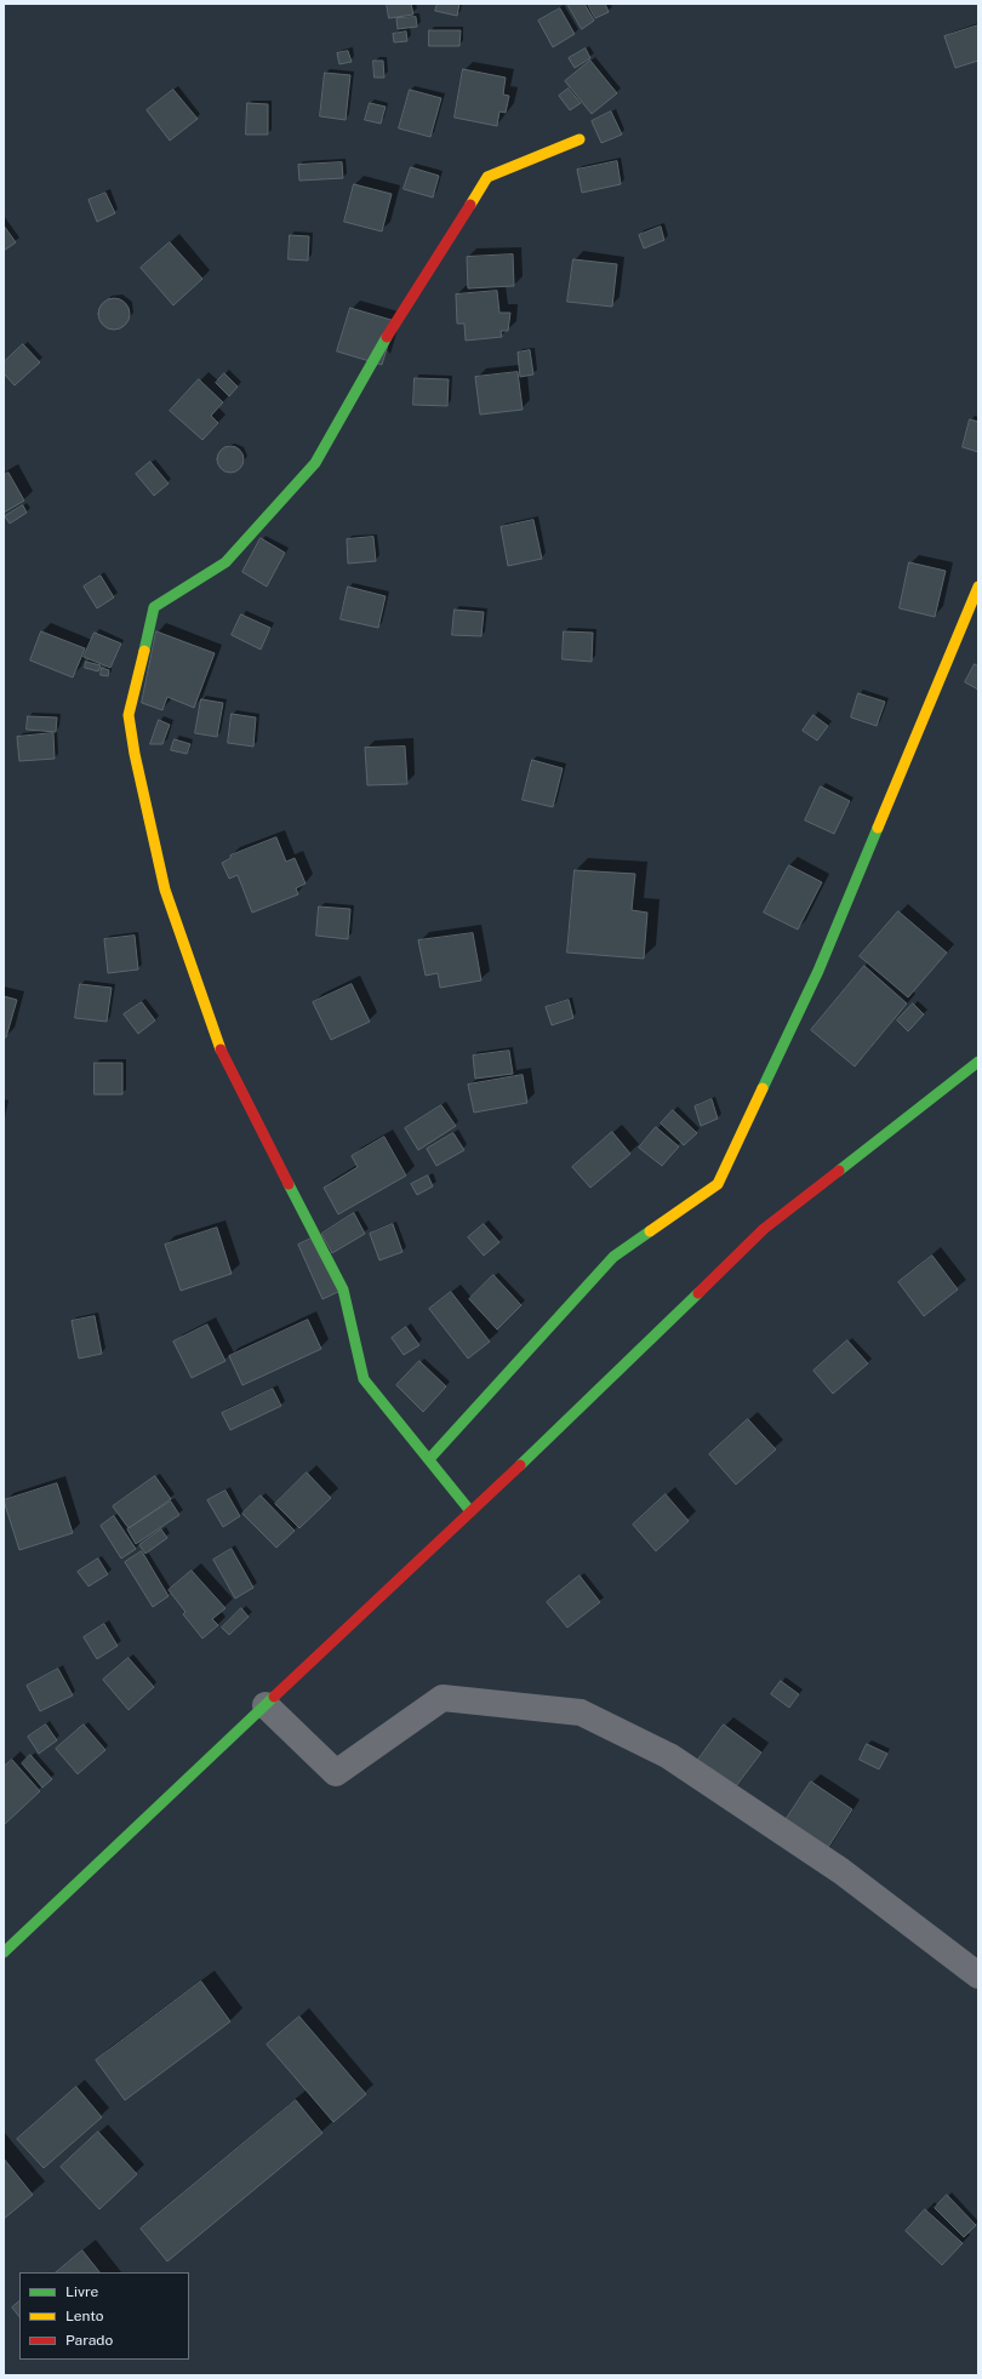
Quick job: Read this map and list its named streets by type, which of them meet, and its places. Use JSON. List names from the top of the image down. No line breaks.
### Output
{"legend":["Livre","Lento","Parado"]}
